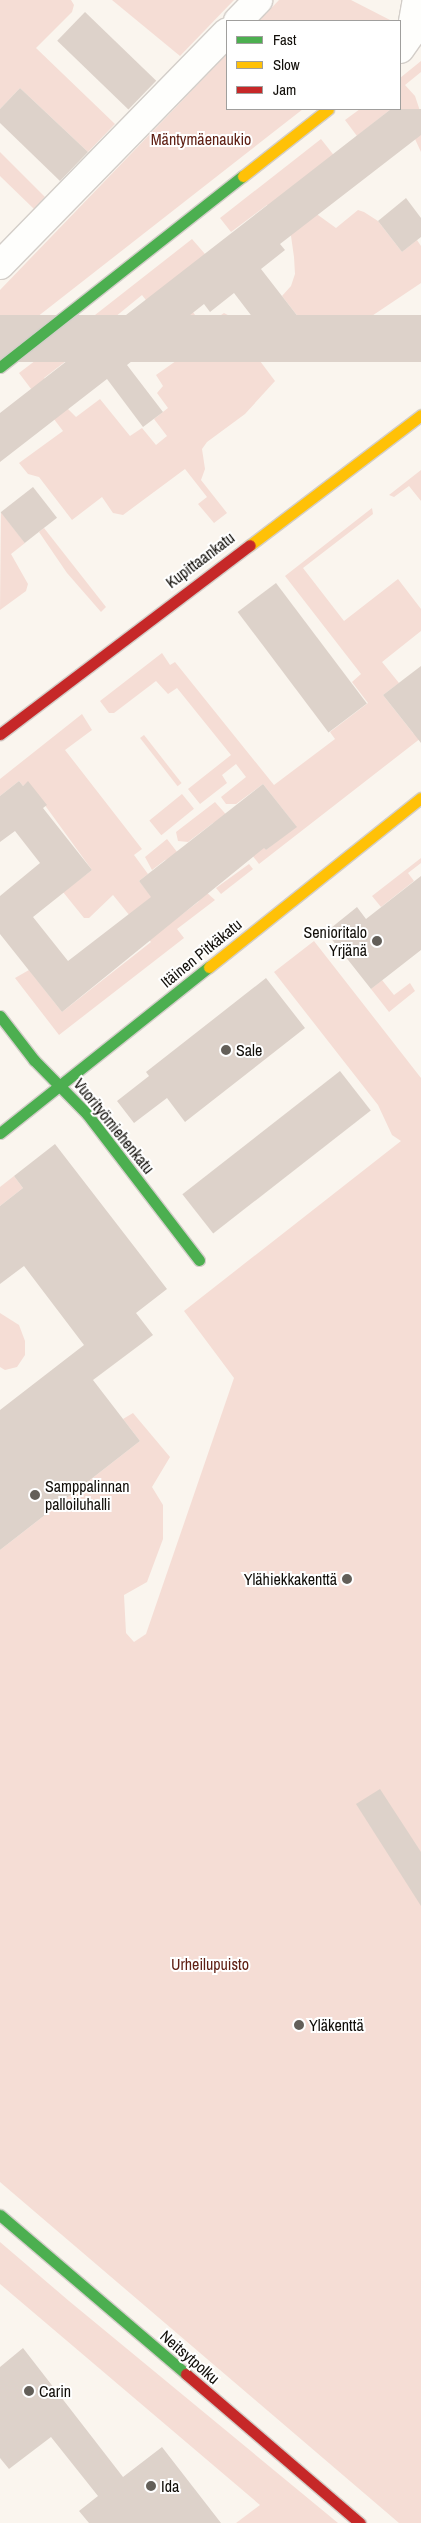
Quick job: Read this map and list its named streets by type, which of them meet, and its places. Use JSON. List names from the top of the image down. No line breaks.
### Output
{"streets":{"street":["Kupittaankatu","Itäinen Pitkäkatu","Vuorityömiehenkatu","Neitsytpolku"]},"crossings":[["Itäinen Pitkäkatu","Vuorityömiehenkatu"]],"parks":["Mäntymäenaukio","Urheilupuisto"],"places":["Senioritalo Yrjänä","Sale","Samppalinnan palloiluhalli","Ylähiekkakenttä","Yläkenttä","Carin","Ida"],"legend":["Fast","Slow","Jam"]}
